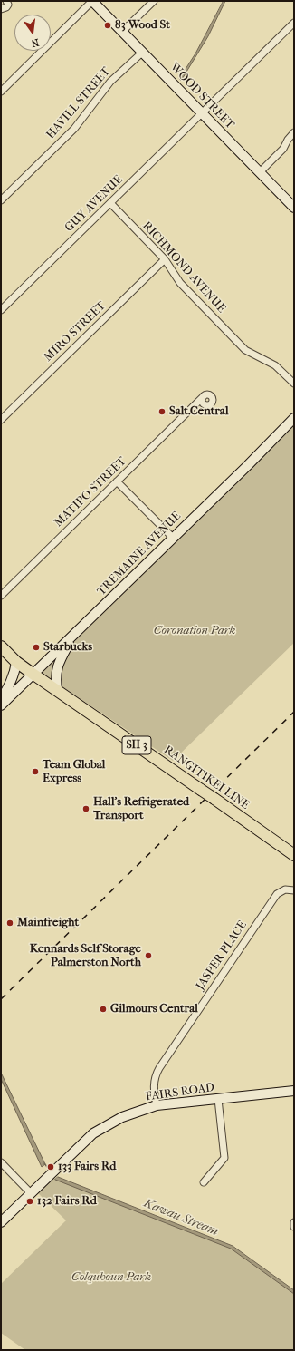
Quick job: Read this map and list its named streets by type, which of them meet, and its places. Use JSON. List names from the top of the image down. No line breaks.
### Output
{"streets":{"highway":["SH 3","RANGITIKEI LINE"],"street":["WOOD STREET","HAVILL STREET","GUY AVENUE","RICHMOND AVENUE","MIRO STREET","MATIPO STREET","TREMAINE AVENUE","JASPER PLACE","FAIRS ROAD"]},"crossings":[["WOOD STREET","HAVILL STREET"],["WOOD STREET","GUY AVENUE"],["GUY AVENUE","RICHMOND AVENUE"],["RICHMOND AVENUE","MIRO STREET"],["TREMAINE AVENUE","SH 3"],["TREMAINE AVENUE","RANGITIKEI LINE"],["SH 3","RANGITIKEI LINE"],["JASPER PLACE","FAIRS ROAD"]],"water":["Kawau Stream"],"parks":["Coronation Park","Colquhoun Park"],"places":["83 Wood St","Salt.Central","Starbucks","Team Global Express","Hall's Refrigerated Transport","Mainfreight","Kennards Self Storage Palmerston North","Gilmours Central","133 Fairs Rd","132 Fairs Rd"],"north":"bottom"}
